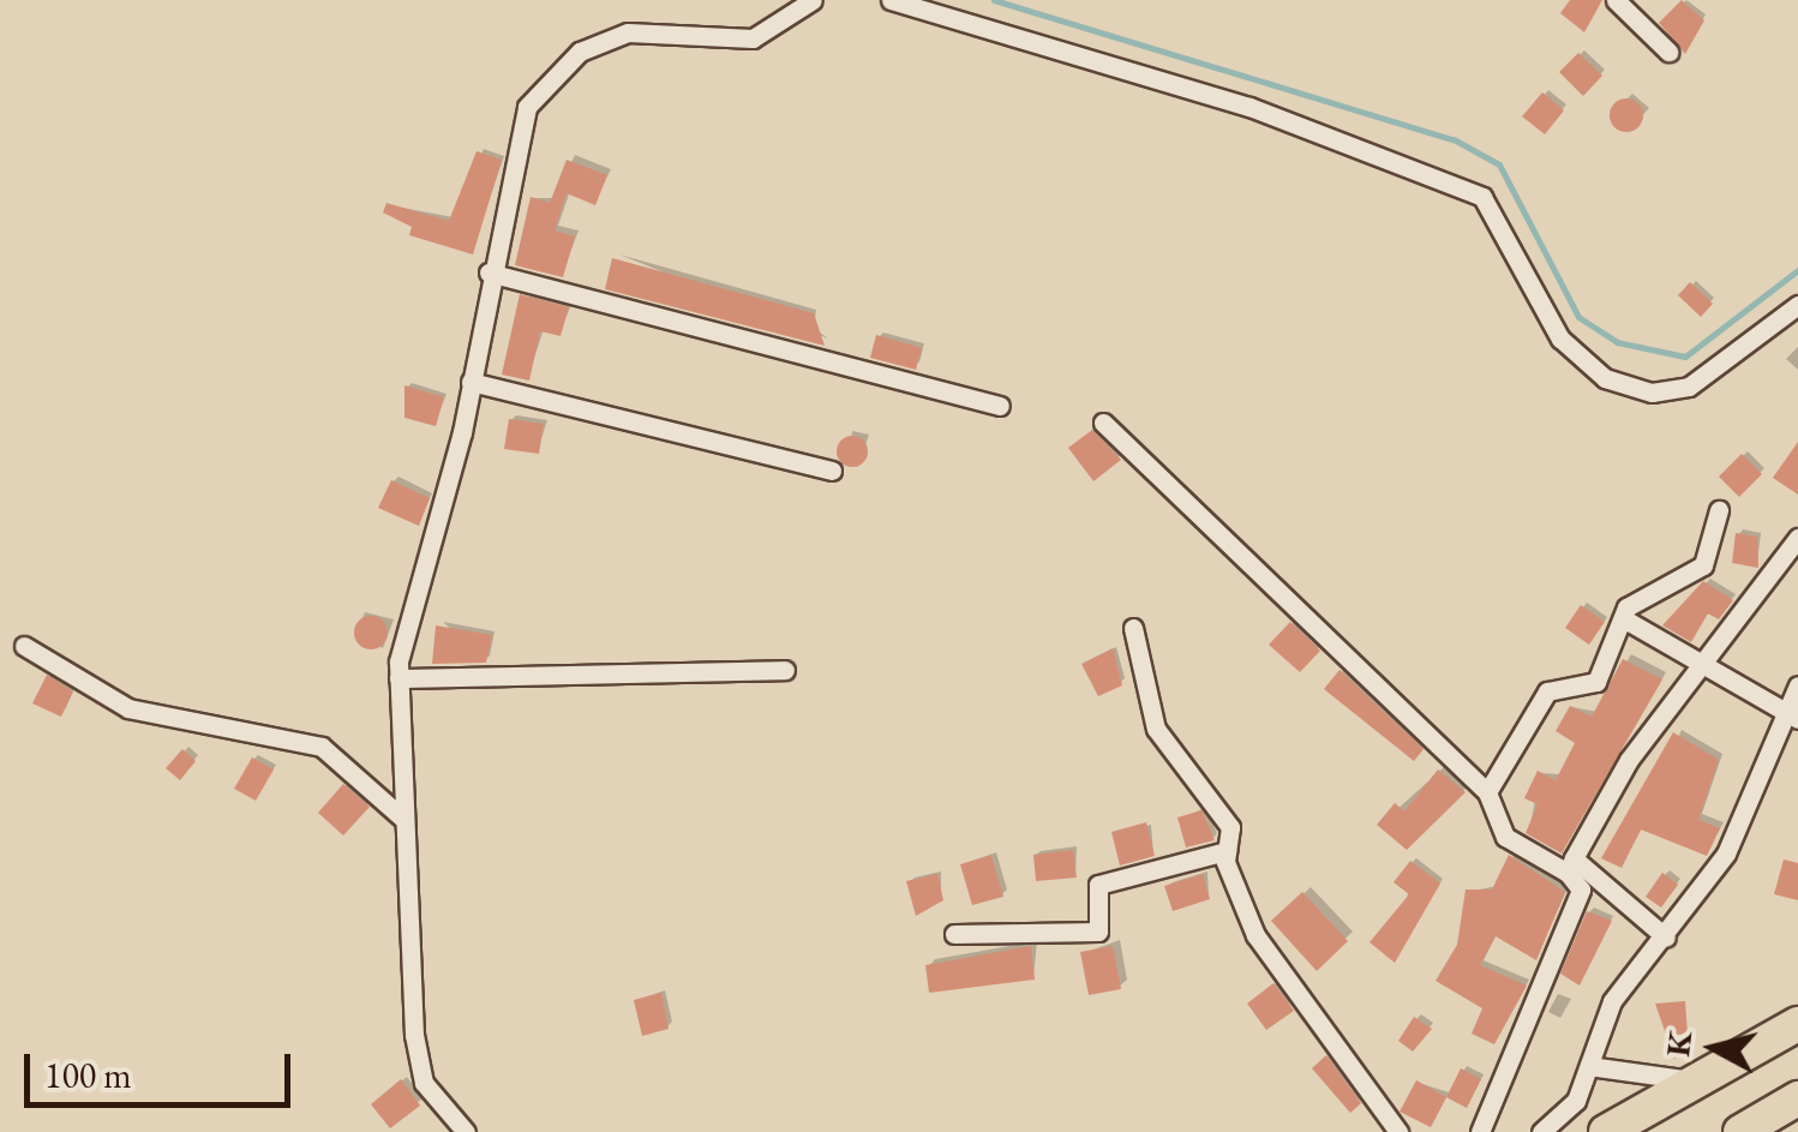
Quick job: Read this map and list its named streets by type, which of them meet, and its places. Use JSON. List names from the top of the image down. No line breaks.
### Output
{"scale_bar":"100 m","north":"left"}
